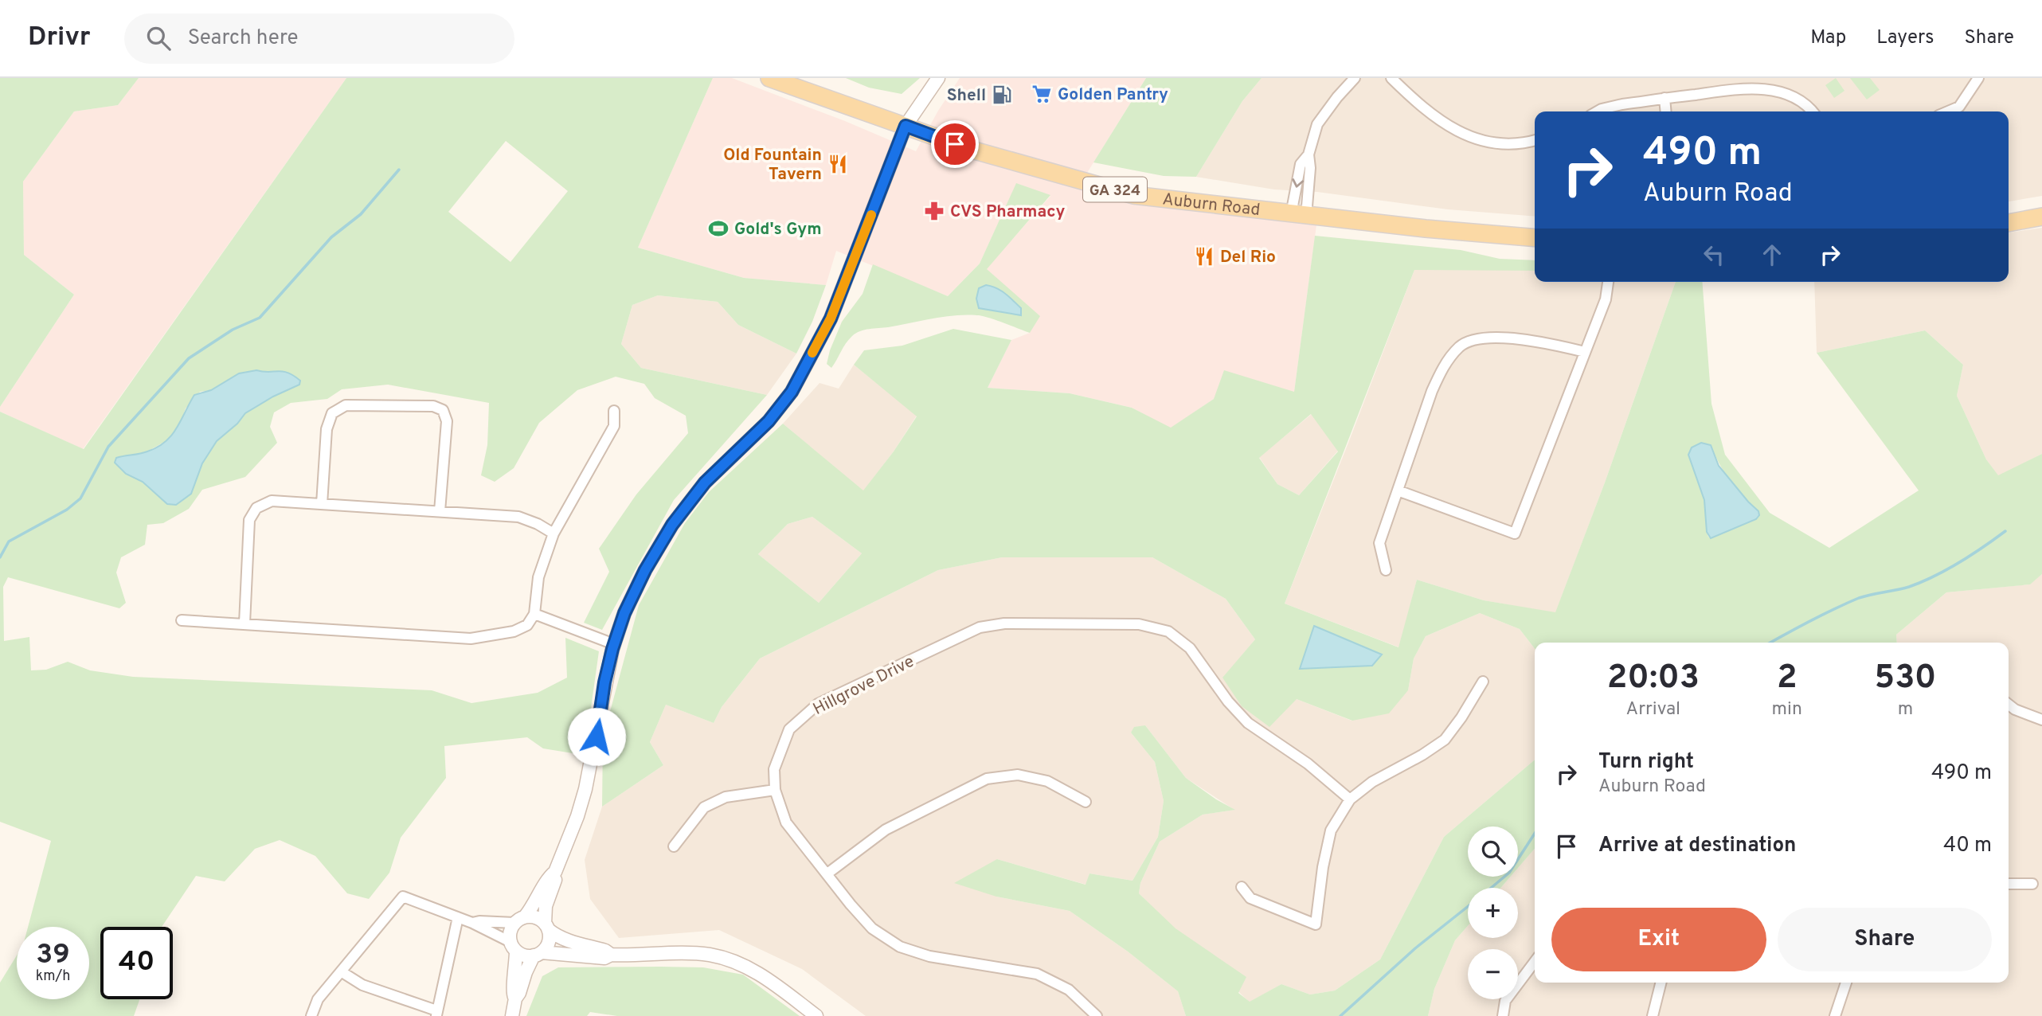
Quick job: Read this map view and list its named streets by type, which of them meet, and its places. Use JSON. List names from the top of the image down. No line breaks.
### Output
{"streets":{"main road":["GA 324","Auburn Road"],"street":["Hillgrove Drive"]},"places":{"supermarket":["Golden Pantry"],"fuel station":["Shell"],"restaurant":["Old Fountain Tavern","Del Rio"],"pharmacy":["CVS Pharmacy"],"sports":["Gold's Gym"]},"page":{"header":"Drivr","search":"Search here","nav":["Map","Layers","Share"],"turn":["490 m","Auburn Road"],"eta":["20:03","Arrival","2","min","530","m"],"list":[{"name":"Turn right","note":"Auburn Road","value":"490 m"},{"name":"Arrive at destination","value":"40 m"}],"map_buttons":["+","−"],"buttons":["Exit","Share"],"speed":"39 km/h","limit":"40"}}
